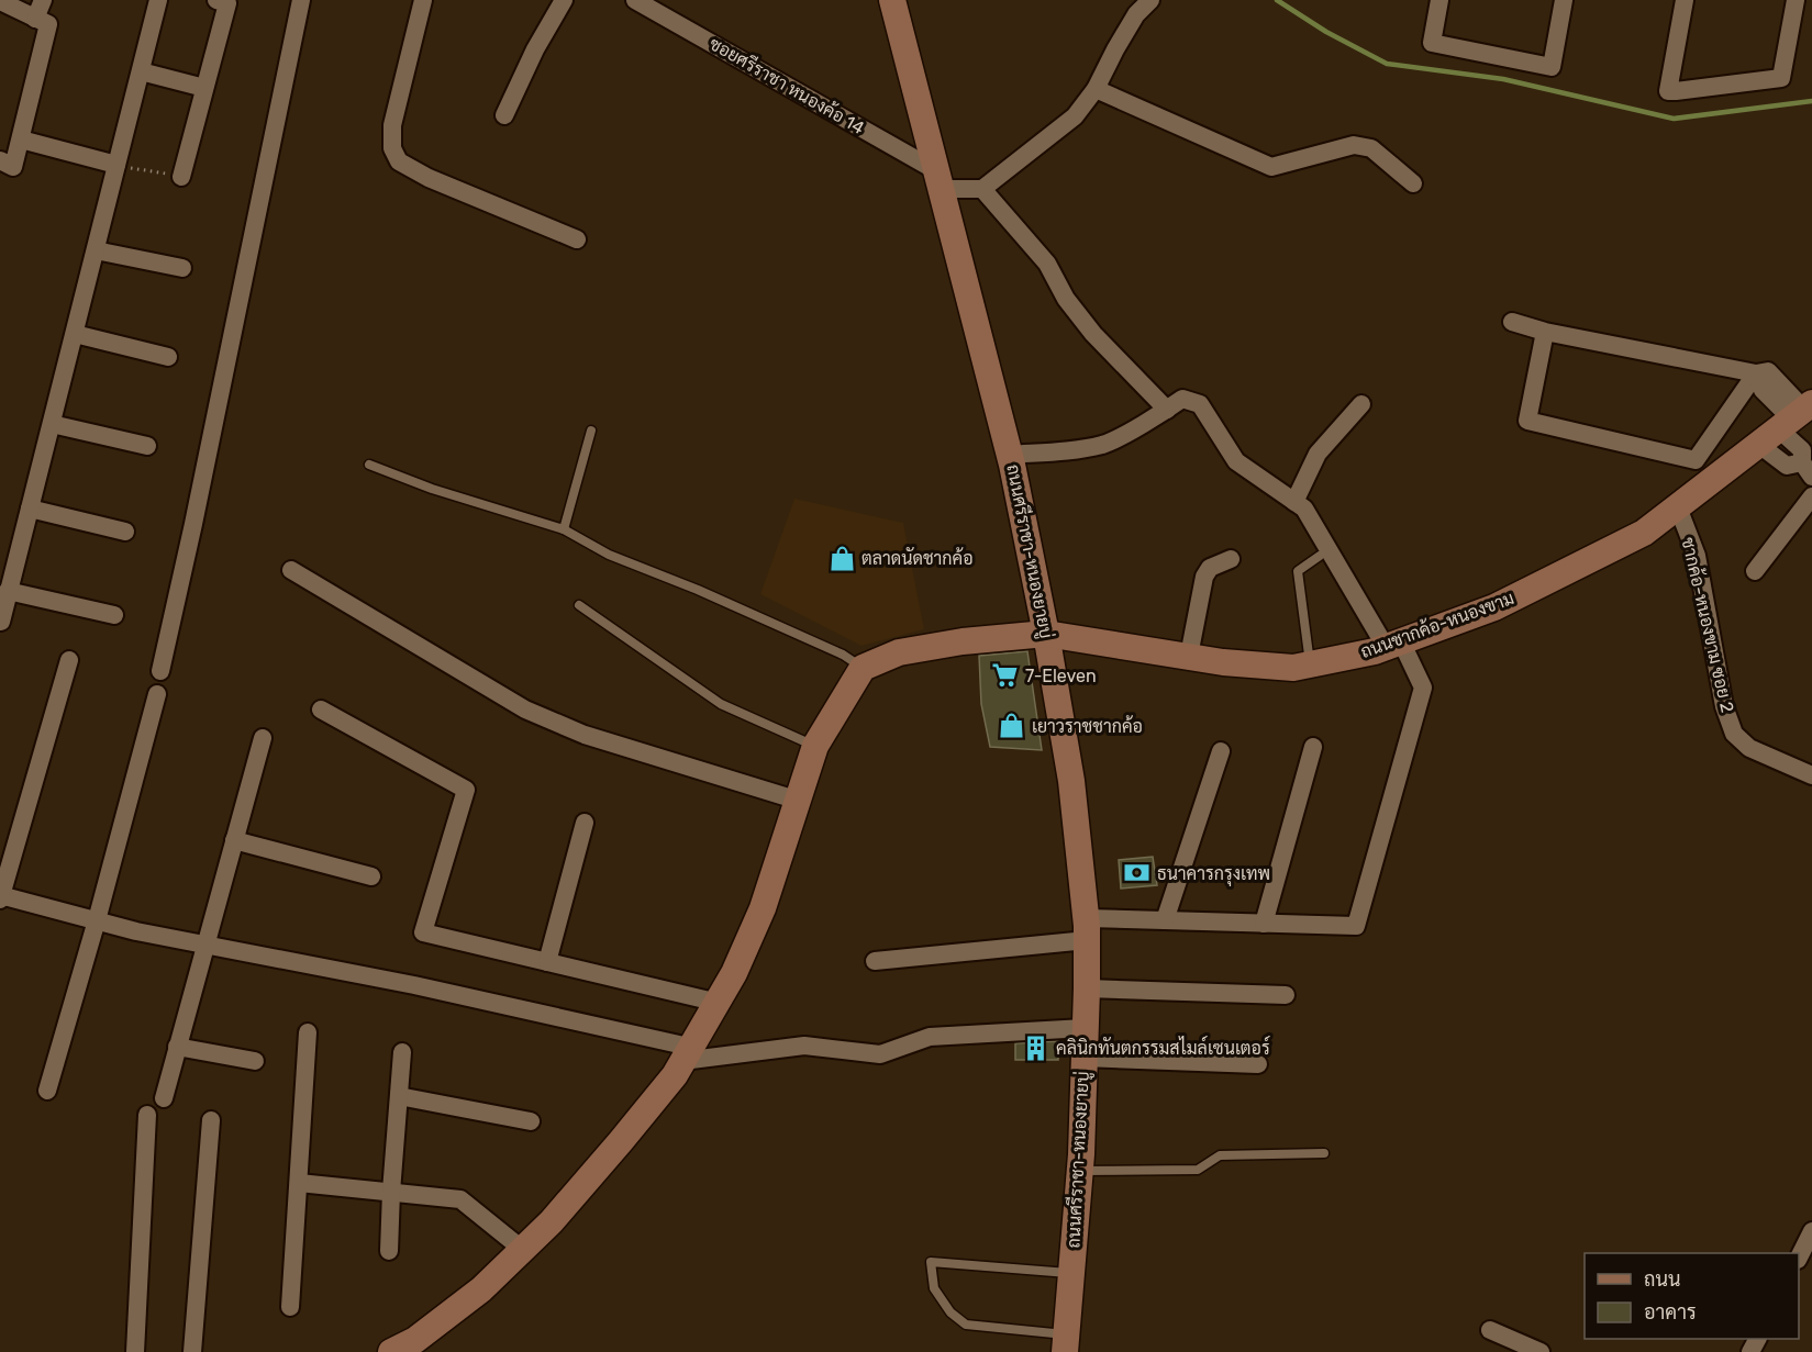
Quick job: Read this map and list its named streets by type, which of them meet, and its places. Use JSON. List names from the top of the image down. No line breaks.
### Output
{"streets":{"street":["ซอยศรีราชา หนองค้อ 14","ถนนศรีราชา-หนองยายบู่","ถนนชากค้อ-หนองขาม","ชากค้อ-หนองขาม ซอย 2"]},"crossings":[["ซอยศรีราชา หนองค้อ 14","ถนนศรีราชา-หนองยายบู่"],["ถนนศรีราชา-หนองยายบู่","ถนนชากค้อ-หนองขาม"],["ถนนชากค้อ-หนองขาม","ชากค้อ-หนองขาม ซอย 2"]],"places":{"shop":["ตลาดนัดชากค้อ","เยาวราชชากค้อ"],"supermarket":["7-Eleven"],"bank":["ธนาคารกรุงเทพ"],"building":["คลินิกทันตกรรมสไมล์เซนเตอร์"]},"legend":["ถนน","อาคาร"]}
